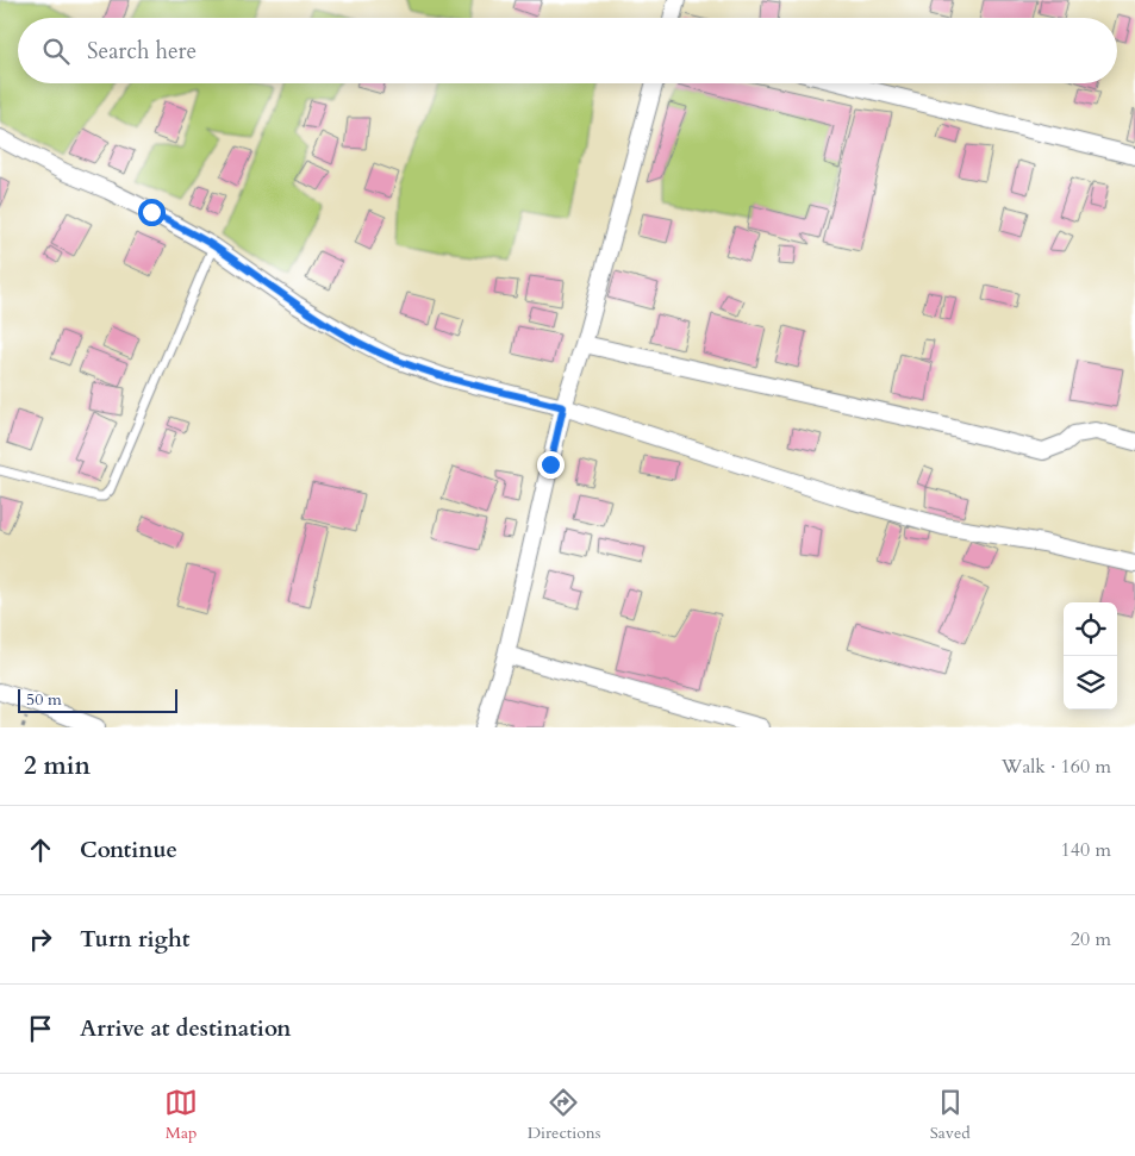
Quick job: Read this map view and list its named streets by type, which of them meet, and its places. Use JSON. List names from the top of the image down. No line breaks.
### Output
{"scale_bar":"50 m","page":{"search":"Search here","scale":"50 m","heading":["2 min","Walk · 160 m"],"list":[["Continue","140 m"],["Turn right","20 m"],"Arrive at destination"],"nav":["Map","Directions","Saved"]}}
